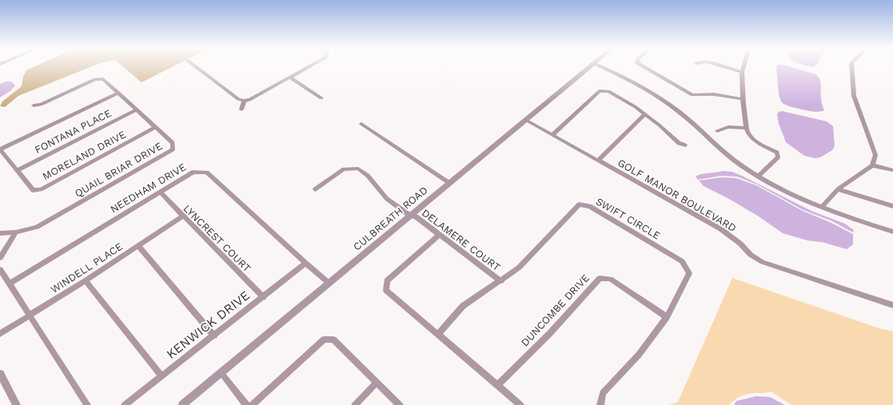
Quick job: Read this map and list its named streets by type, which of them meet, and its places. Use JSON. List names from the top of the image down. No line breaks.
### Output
{"streets":{"street":["FONTANA PLACE","MORELAND DRIVE","QUAIL BRIAR DRIVE","NEEDHAM DRIVE","GOLF MANOR BOULEVARD","CULBREATH ROAD","SWIFT CIRCLE","LYNCREST COURT","DELAMERE COURT","WINDELL PLACE","DUNCOMBE DRIVE","KENWICK DRIVE"]},"crossings":[["FONTANA PLACE","MORELAND DRIVE"],["FONTANA PLACE","QUAIL BRIAR DRIVE"],["MORELAND DRIVE","QUAIL BRIAR DRIVE"],["NEEDHAM DRIVE","CULBREATH ROAD"],["NEEDHAM DRIVE","LYNCREST COURT"],["NEEDHAM DRIVE","KENWICK DRIVE"],["GOLF MANOR BOULEVARD","CULBREATH ROAD"],["CULBREATH ROAD","DELAMERE COURT"],["SWIFT CIRCLE","DELAMERE COURT"],["SWIFT CIRCLE","DUNCOMBE DRIVE"],["LYNCREST COURT","WINDELL PLACE"],["LYNCREST COURT","KENWICK DRIVE"]]}
